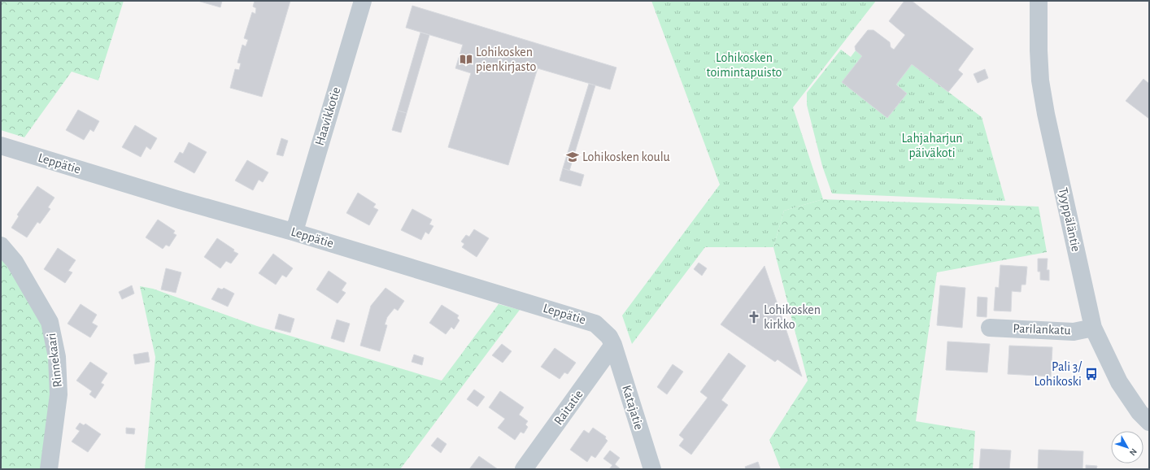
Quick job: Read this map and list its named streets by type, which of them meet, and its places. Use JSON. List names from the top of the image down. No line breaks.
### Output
{"streets":{"street":["Haavikkotie","Leppätie","Tyyppäläntie","Parilankatu","Rinnekaari","Raitatie","Katajatie"]},"crossings":[["Haavikkotie","Leppätie"],["Leppätie","Raitatie"],["Leppätie","Katajatie"],["Tyyppäläntie","Parilankatu"],["Raitatie","Katajatie"]],"parks":["Lohikosken toimintapuisto","Lahjaharjun päiväkoti"],"places":{"library":["Lohikosken pienkirjasto"],"school or university":["Lohikosken koulu"],"church":["Lohikosken kirkko"],"bus stop":["Pali 3/ Lohikoski"]},"north":"bottom right"}
